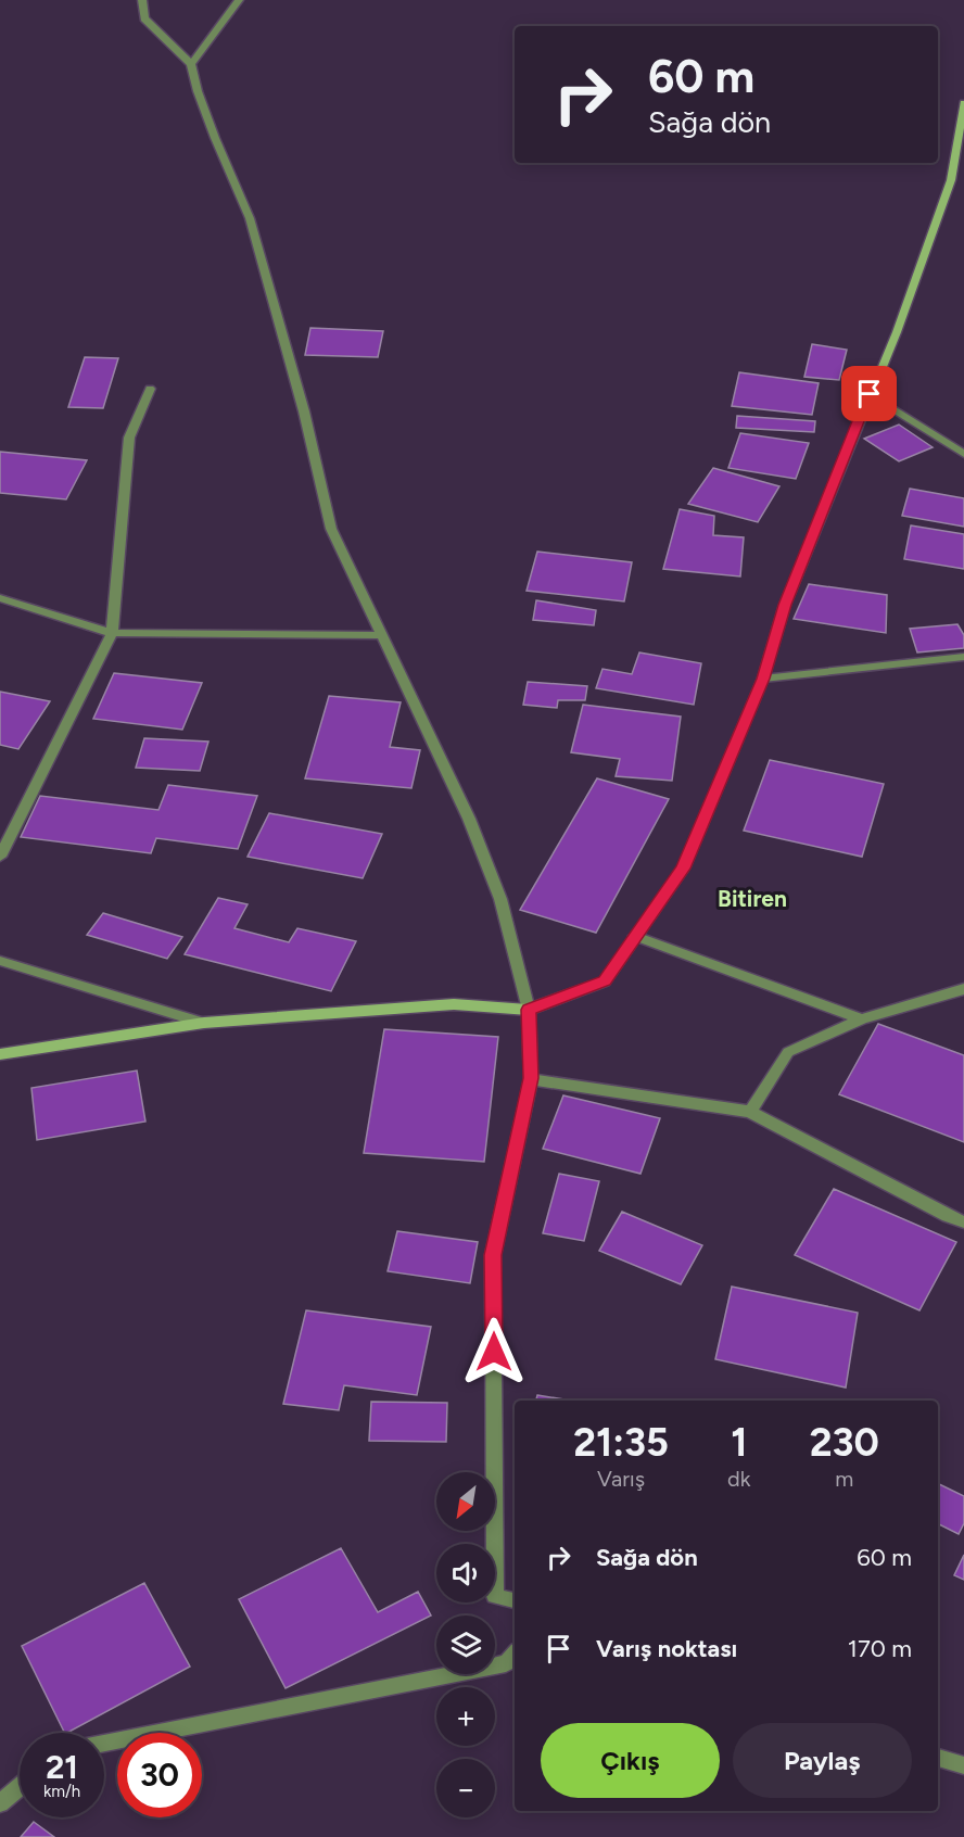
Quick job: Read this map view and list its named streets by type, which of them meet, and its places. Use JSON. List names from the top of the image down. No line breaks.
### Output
{"districts":["Bitiren"],"north":"bottom left","page":{"turn":["60 m","Sağa dön"],"eta":["21:35","Varış","1","dk","230","m"],"map_buttons":["+","−"],"list":[{"name":"Sağa dön","value":"60 m"},{"name":"Varış noktası","value":"170 m"}],"buttons":["Çıkış","Paylaş"],"speed":"21 km/h","limit":"30"}}
